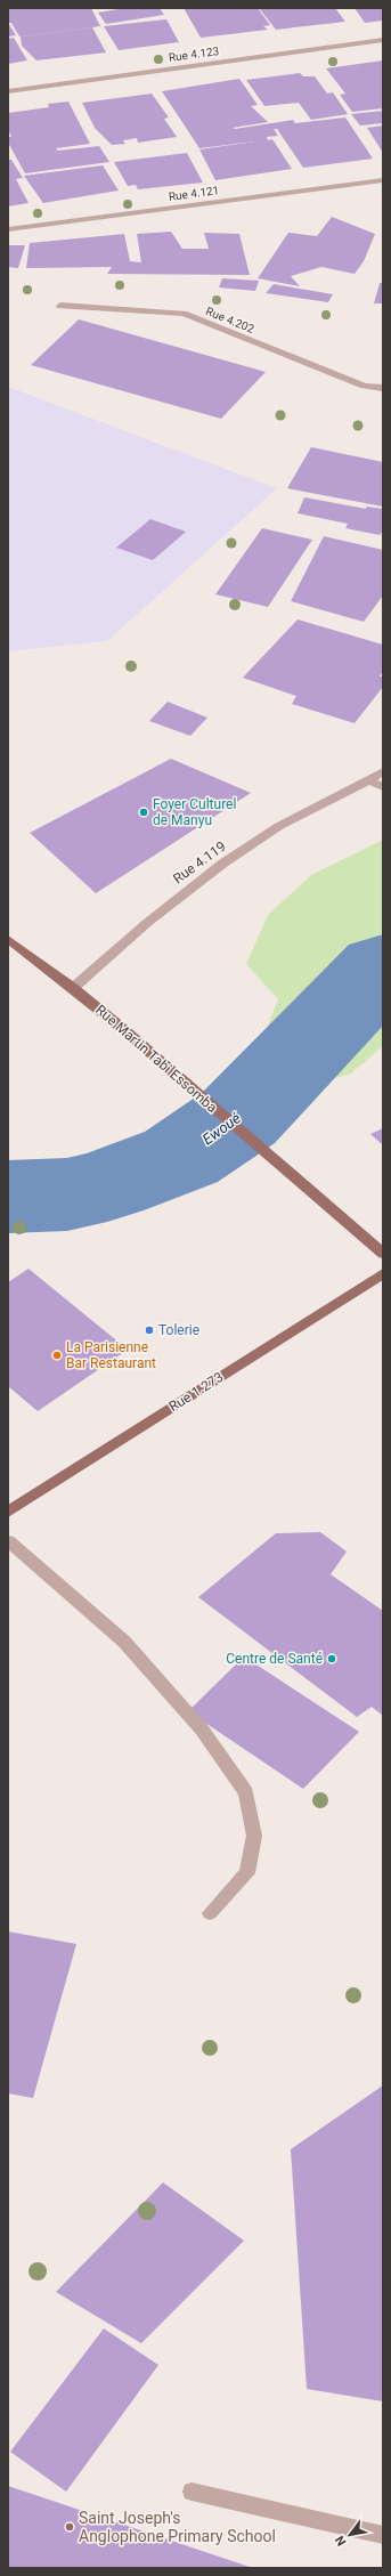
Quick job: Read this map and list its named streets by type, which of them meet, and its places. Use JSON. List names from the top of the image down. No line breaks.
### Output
{"streets":{"main road":["Rue Martin Tabi Essomba","Rue 1.273"],"street":["Rue 4.123","Rue 4.121","Rue 4.202","Rue 4.119"]},"crossings":[["Rue 4.119","Rue Martin Tabi Essomba"]],"water":["Ewoué"],"places":["Foyer Culturel de Manyu","Tolerie","La Parisienne Bar Restaurant","Centre de Santé","Saint Joseph's Anglophone Primary School"],"north":"bottom left"}
